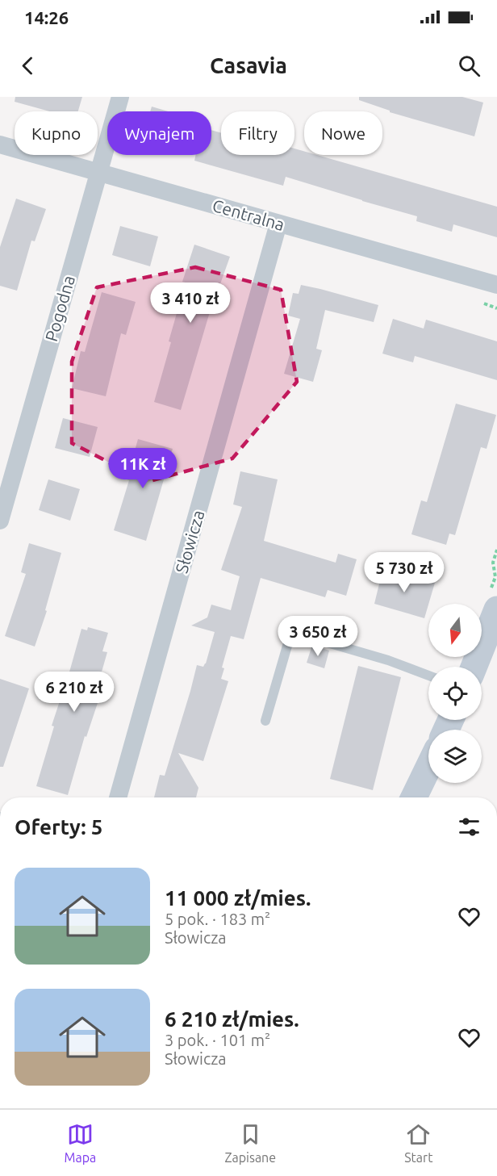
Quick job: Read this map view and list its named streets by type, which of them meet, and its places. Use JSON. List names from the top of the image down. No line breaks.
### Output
{"streets":{"street":["Centralna","Pogodna","Słowicza"]},"crossings":[["Centralna","Pogodna"],["Centralna","Słowicza"]],"north":"bottom","page":{"status":"14:26","header":"Casavia","chip":["Kupno","Wynajem","Filtry","Nowe"],"price":["3 410 zł","11K zł","5 730 zł","3 650 zł","6 210 zł"],"heading":"Oferty: 5","list":[{"name":"11 000 zł/mies.","note":"5 pok. · 183 m² · Słowicza"},{"name":"6 210 zł/mies.","note":"3 pok. · 101 m² · Słowicza"}],"tabs":["Mapa","Zapisane","Start"]}}
